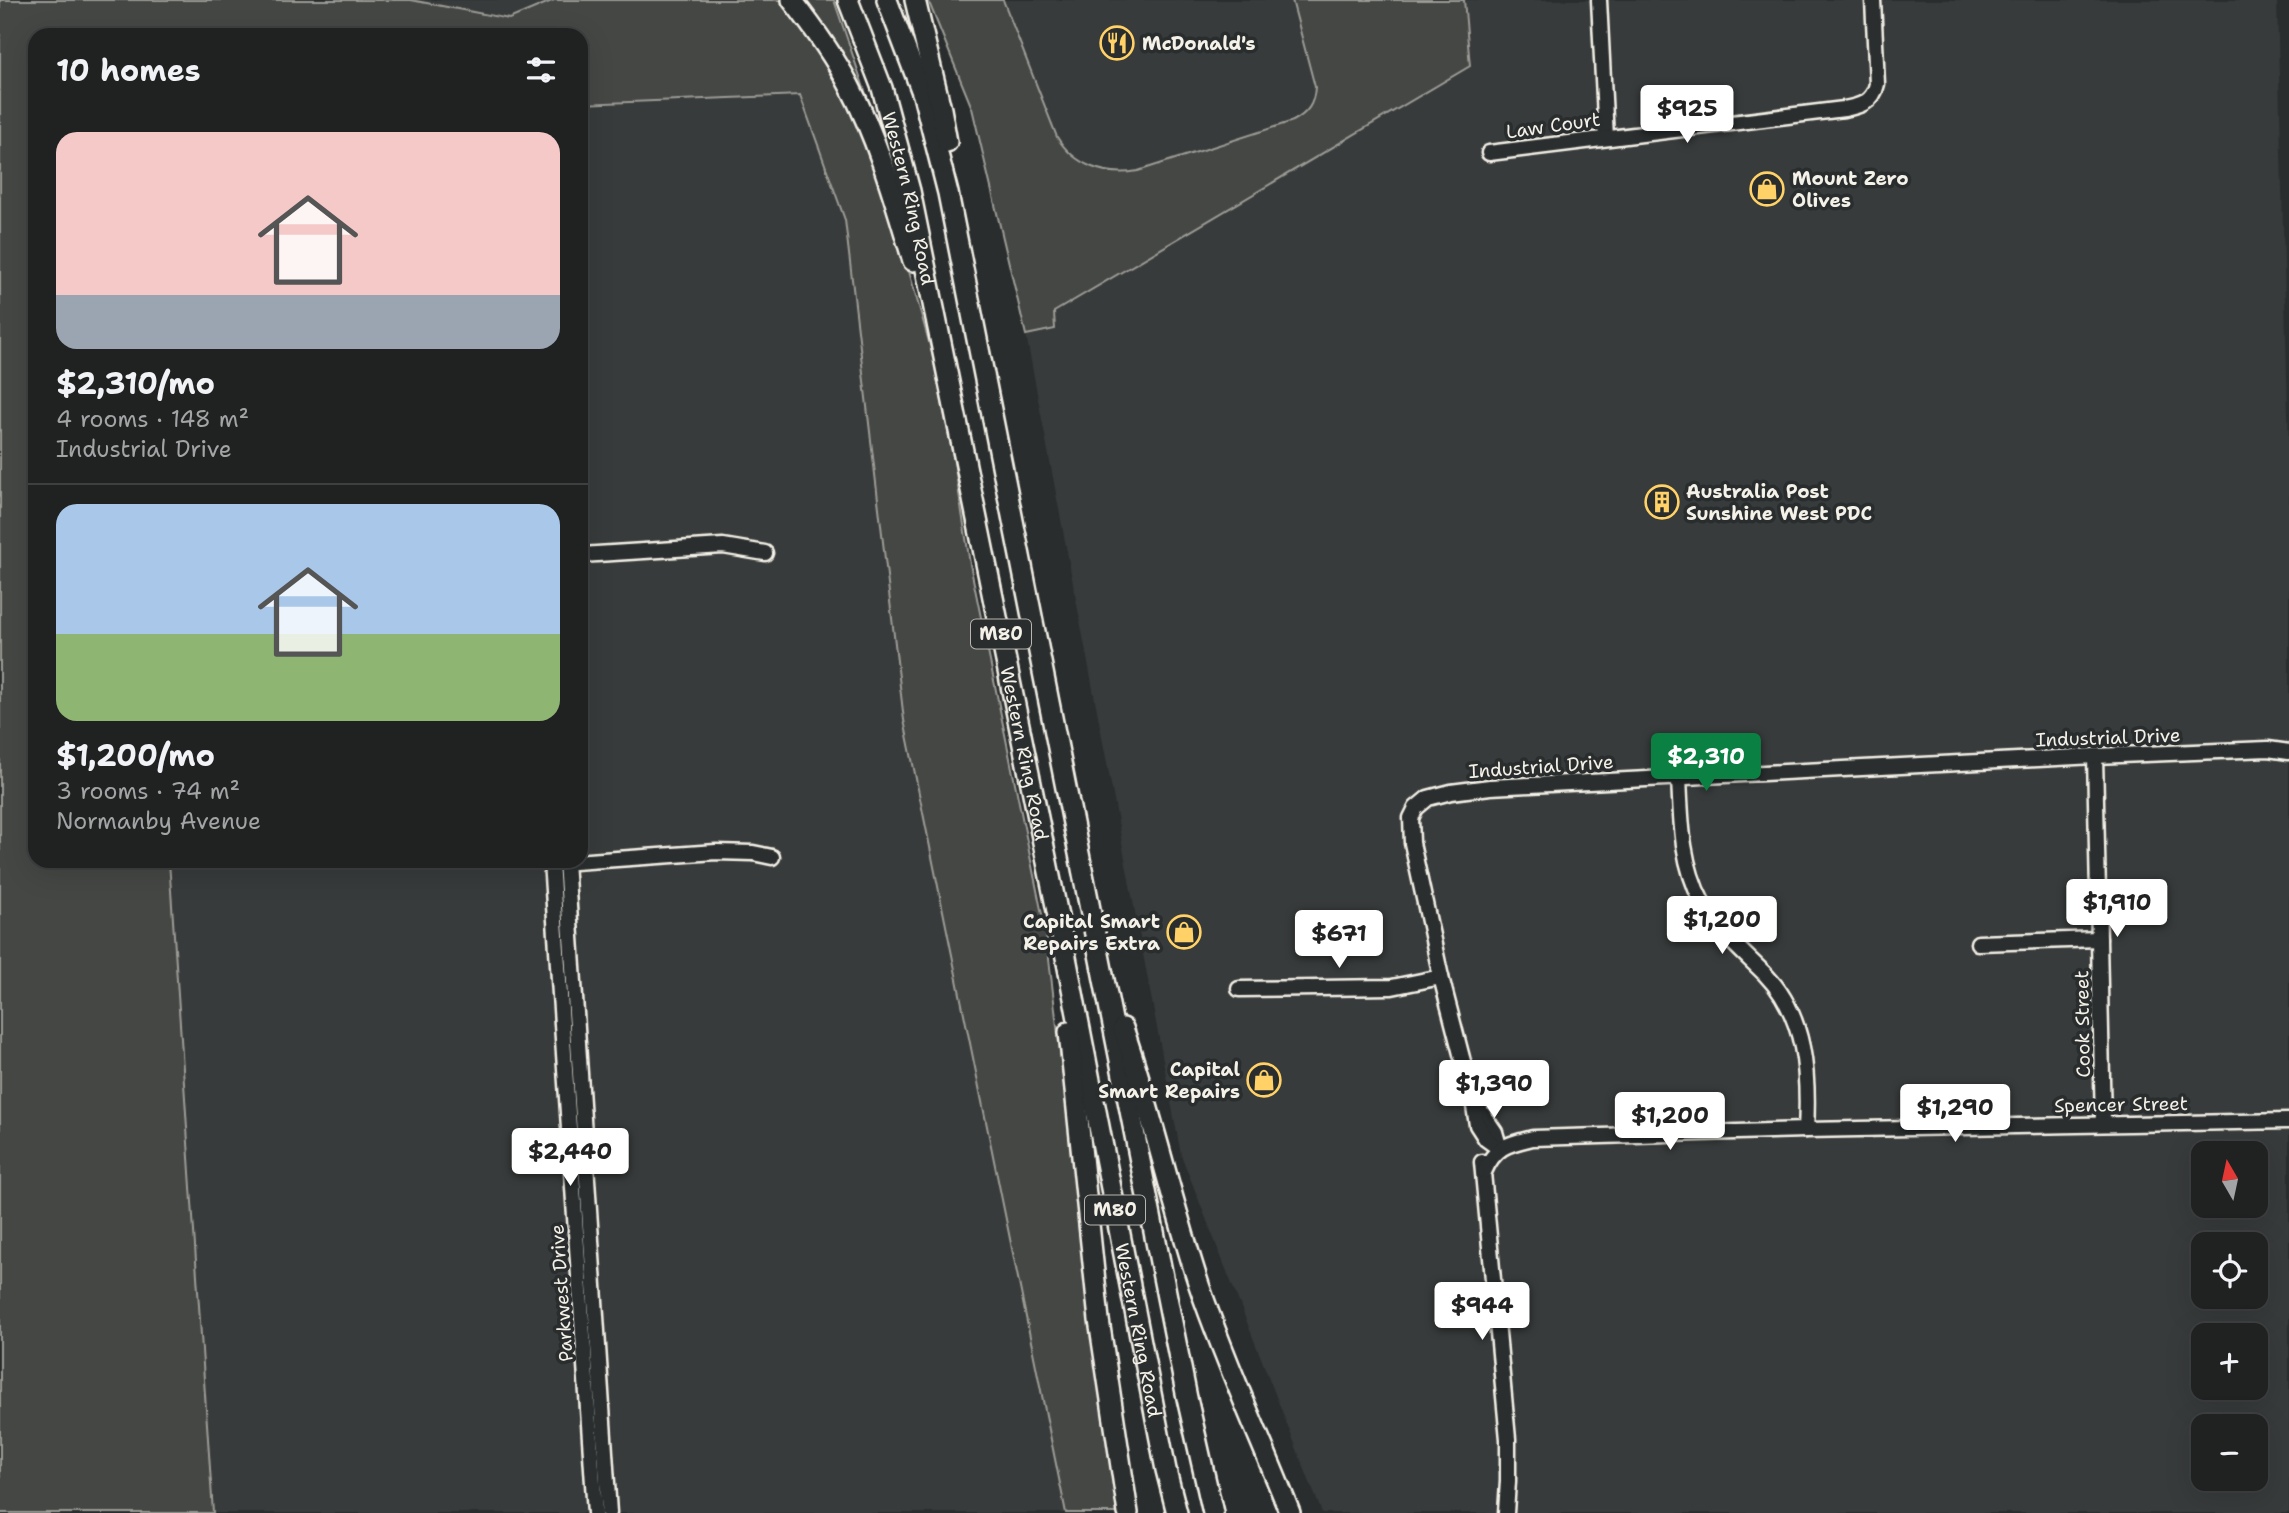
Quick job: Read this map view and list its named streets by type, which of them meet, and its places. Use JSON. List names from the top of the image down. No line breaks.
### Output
{"streets":{"highway":["Western Ring Road","M80"],"street":["Law Court","Industrial Drive","Cook Street","Spencer Street","Parkwest Drive"]},"crossings":[["Industrial Drive","Cook Street"],["Industrial Drive","Spencer Street"],["Cook Street","Spencer Street"]],"places":{"restaurant":["McDonald's"],"shop":["Mount Zero Olives","Capital Smart Repairs Extra","Capital Smart Repairs"],"building":["Australia Post Sunshine West PDC"]},"north":"top","page":{"heading":"10 homes","price":["$925","$2,310","$1,910","$1,200","$671","$1,390","$1,290","$1,200","$2,440","$944"],"list":[{"name":"$2,310/mo","note":"4 rooms · 148 m² · Industrial Drive"},{"name":"$1,200/mo","note":"3 rooms · 74 m² · Normanby Avenue"}],"map_buttons":["+","−"]}}
